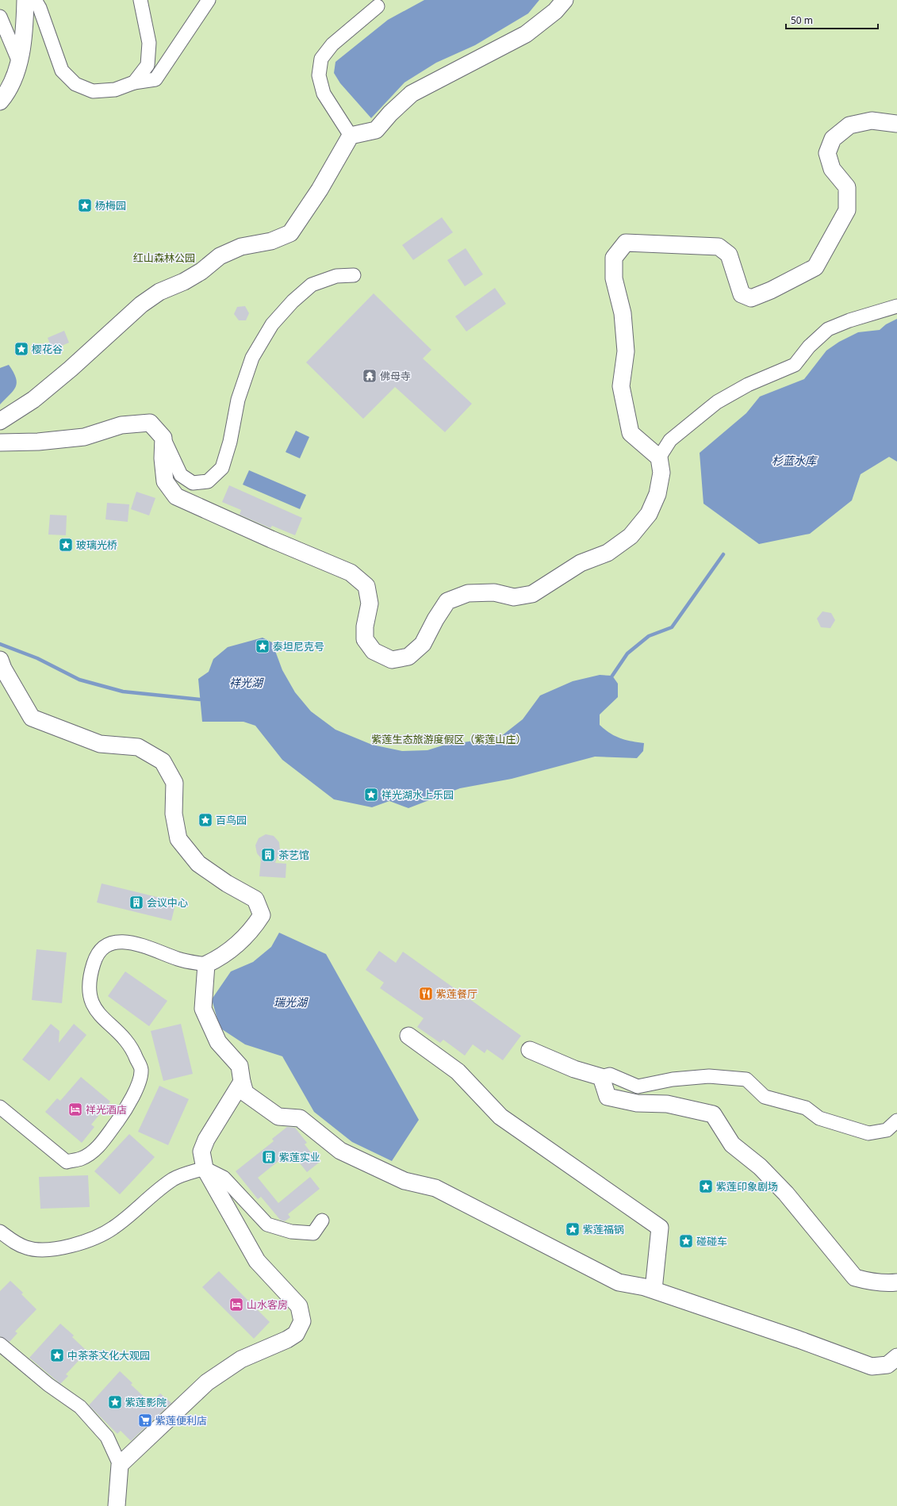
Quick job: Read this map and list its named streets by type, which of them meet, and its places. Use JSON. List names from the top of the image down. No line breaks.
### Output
{"water":["杉蓝水库","祥光湖","瑞光湖"],"parks":["红山森林公园","紫莲生态旅游度假区（紫莲山庄）"],"places":{"place":["杨梅园","樱花谷","玻璃光桥","泰坦尼克号","祥光湖水上乐园","百鸟园","紫莲印象剧场","紫莲福锅","碰碰车","中茶茶文化大观园","紫莲影院"],"temple":["佛母寺"],"building":["茶艺馆","会议中心","紫莲实业"],"restaurant":["紫莲餐厅"],"hotel":["祥光酒店","山水客房"],"supermarket":["紫莲便利店"]},"scale_bar":"50 m"}
